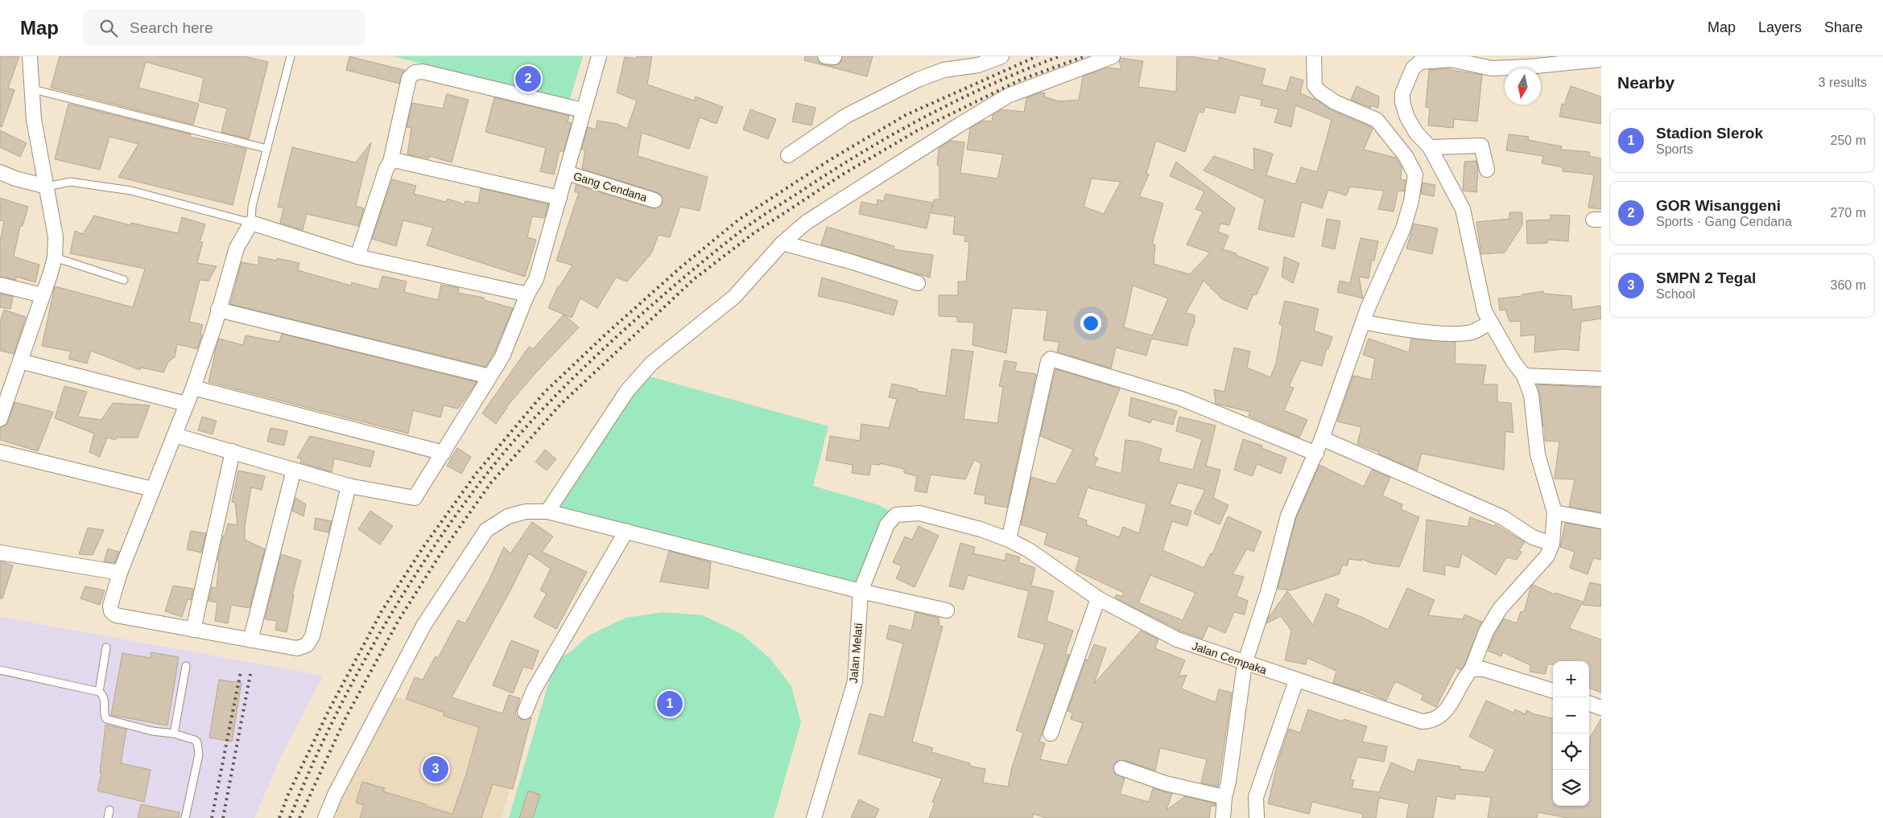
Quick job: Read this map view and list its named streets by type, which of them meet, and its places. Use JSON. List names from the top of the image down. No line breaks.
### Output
{"streets":{"street":["Gang Cendana","Jalan Melati","Jalan Cempaka"]},"crossings":[["Jalan Melati","Jalan Cempaka"]],"north":"bottom","page":{"header":"Map","search":"Search here","nav":["Map","Layers","Share"],"heading":["Nearby","3 results"],"pins":["2","1","3"],"list":[{"mark":"1","name":"Stadion Slerok","note":"Sports","value":"250 m"},{"mark":"2","name":"GOR Wisanggeni","note":"Sports · Gang Cendana","value":"270 m"},{"mark":"3","name":"SMPN 2 Tegal","note":"School","value":"360 m"}],"map_buttons":["+","−"]}}
